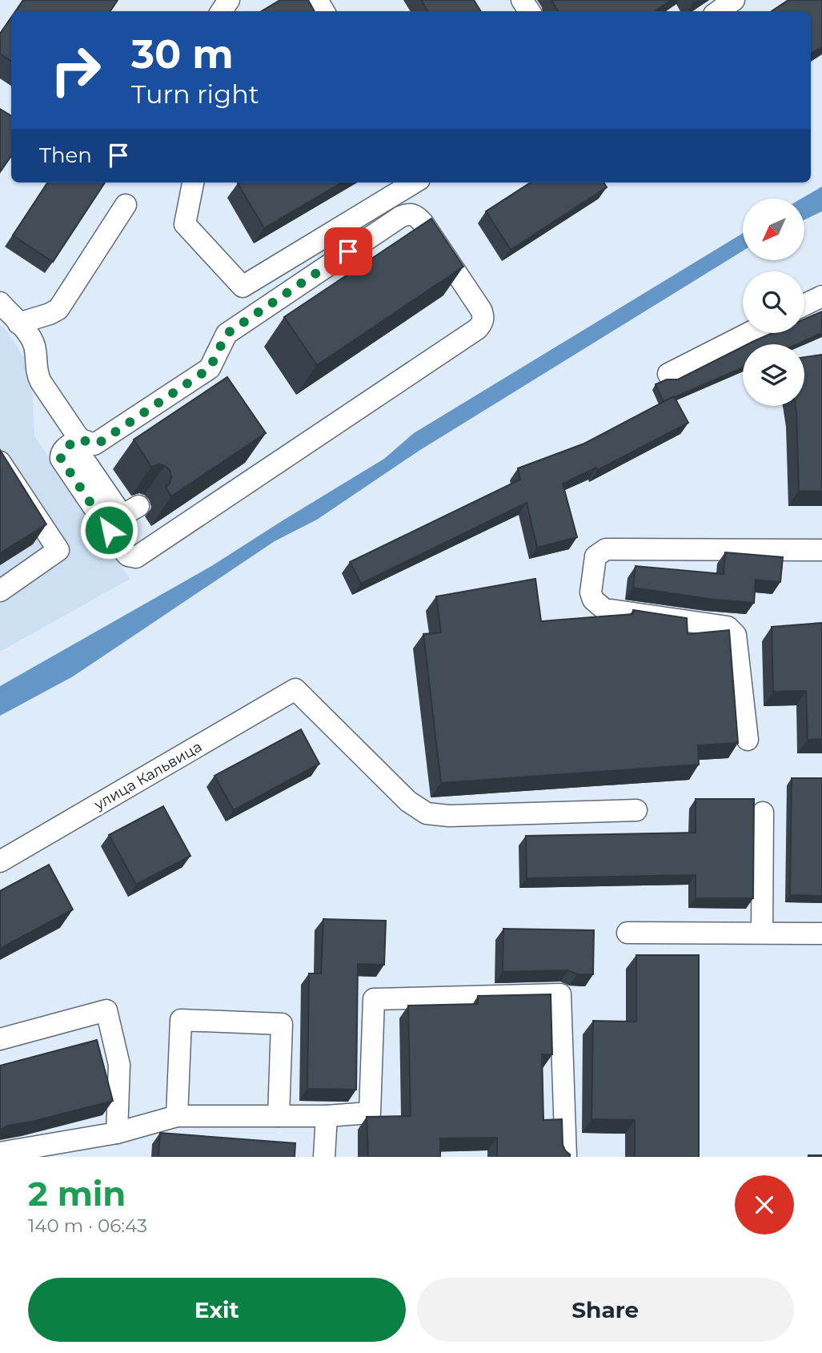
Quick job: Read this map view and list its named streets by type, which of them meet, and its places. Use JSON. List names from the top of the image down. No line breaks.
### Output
{"streets":{"street":["улица Кальвица"]},"north":"bottom left","page":{"turn":["30 m","Turn right"],"then":"Then","heading":["2 min","140 m · 06:43"],"buttons":["Exit","Share"]}}
